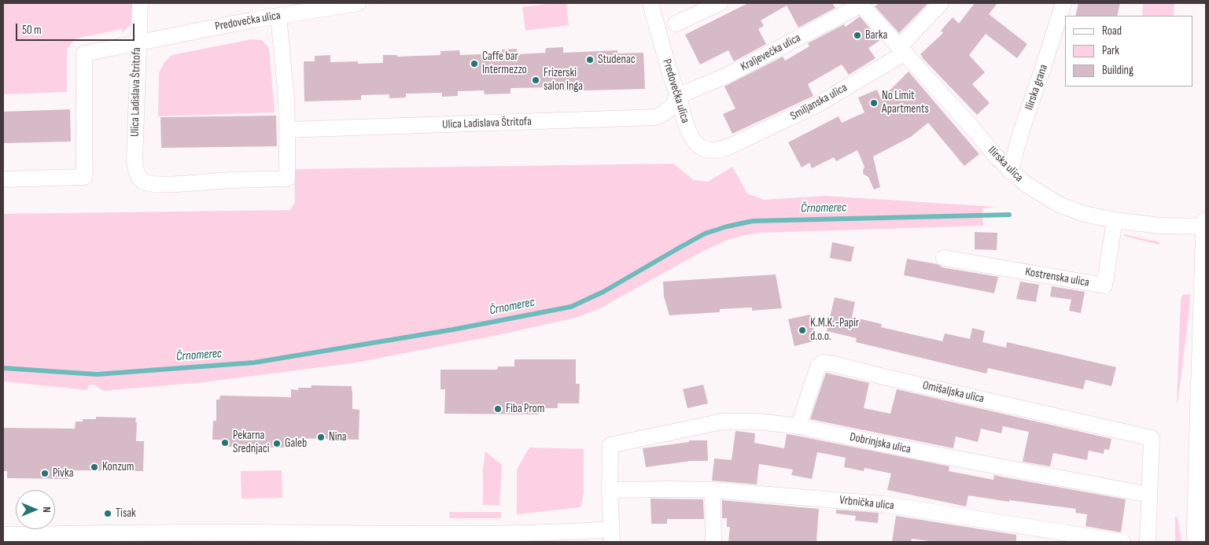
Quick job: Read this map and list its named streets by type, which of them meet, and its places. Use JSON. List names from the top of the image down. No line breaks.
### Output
{"streets":{"street":["Predovečka ulica","Kraljevečka ulica","Ilirska grana","Ulica Ladislava Štritofa","Smiljanska ulica","Ilirska ulica","Kostrenska ulica","Omišaljska ulica","Dobrinjska ulica","Vrbnička ulica"]},"crossings":[["Predovečka ulica","Kraljevečka ulica"],["Predovečka ulica","Ulica Ladislava Štritofa"],["Predovečka ulica","Smiljanska ulica"],["Kraljevečka ulica","Ulica Ladislava Štritofa"],["Kraljevečka ulica","Ilirska ulica"],["Ilirska grana","Ilirska ulica"],["Smiljanska ulica","Ilirska ulica"],["Ilirska ulica","Kostrenska ulica"],["Omišaljska ulica","Dobrinjska ulica"],["Dobrinjska ulica","Vrbnička ulica"]],"water":["Črnomerec"],"places":["Barka","Studenac","Caffe bar Intermezzo","Frizerski salon Inga","No Limit Apartments","K.M.K.-Papir d.o.o.","Fiba Prom","Nina","Pekarna Srednjaci","Galeb","Konzum","Pivka","Tisak"],"legend":["Road","Park","Building"],"scale_bar":"50 m","north":"right"}
